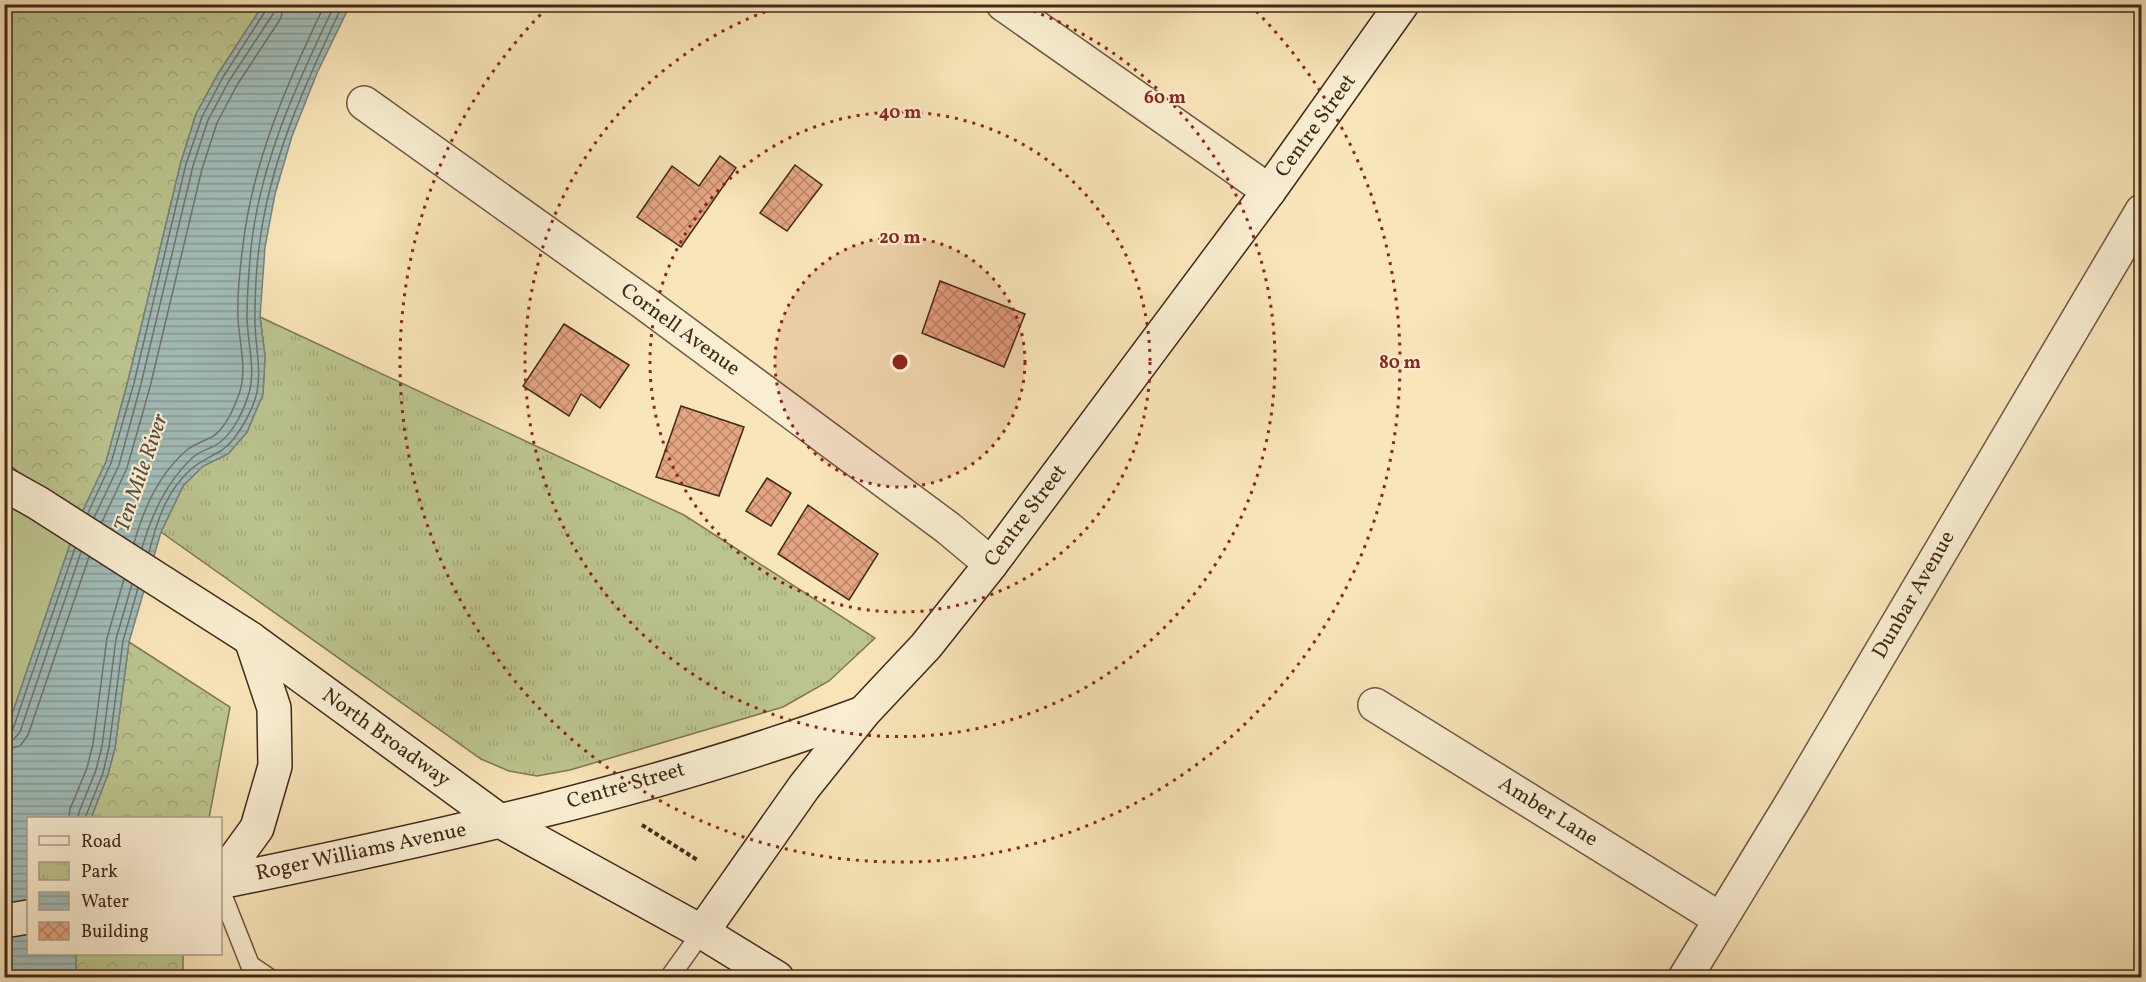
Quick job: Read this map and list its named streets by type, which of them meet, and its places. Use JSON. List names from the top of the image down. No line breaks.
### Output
{"streets":{"street":["Centre Street","Cornell Avenue","Dunbar Avenue","North Broadway","Amber Lane","Roger Williams Avenue"]},"crossings":[["Centre Street","Cornell Avenue"],["Centre Street","North Broadway"],["Centre Street","Roger Williams Avenue"],["Dunbar Avenue","Amber Lane"],["North Broadway","Roger Williams Avenue"]],"water":["Ten Mile River"],"legend":["Road","Park","Water","Building"],"rings":["60 m","40 m","20 m","80 m"]}
